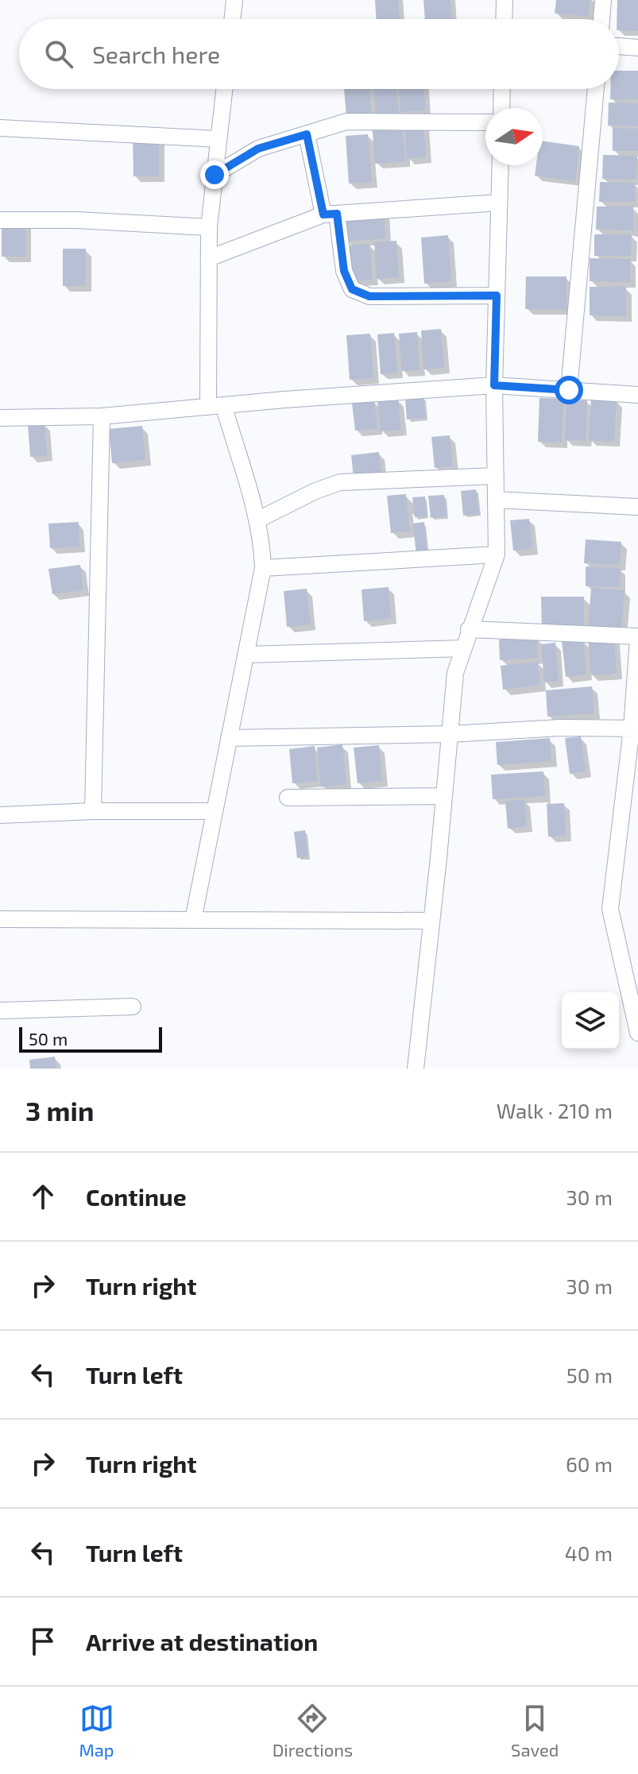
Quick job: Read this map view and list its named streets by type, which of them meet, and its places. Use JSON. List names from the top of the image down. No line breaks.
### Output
{"scale_bar":"50 m","north":"right","page":{"search":"Search here","scale":"50 m","heading":["3 min","Walk · 210 m"],"list":[["Continue","30 m"],["Turn right","30 m"],["Turn left","50 m"],["Turn right","60 m"],["Turn left","40 m"],"Arrive at destination"],"nav":["Map","Directions","Saved"]}}
